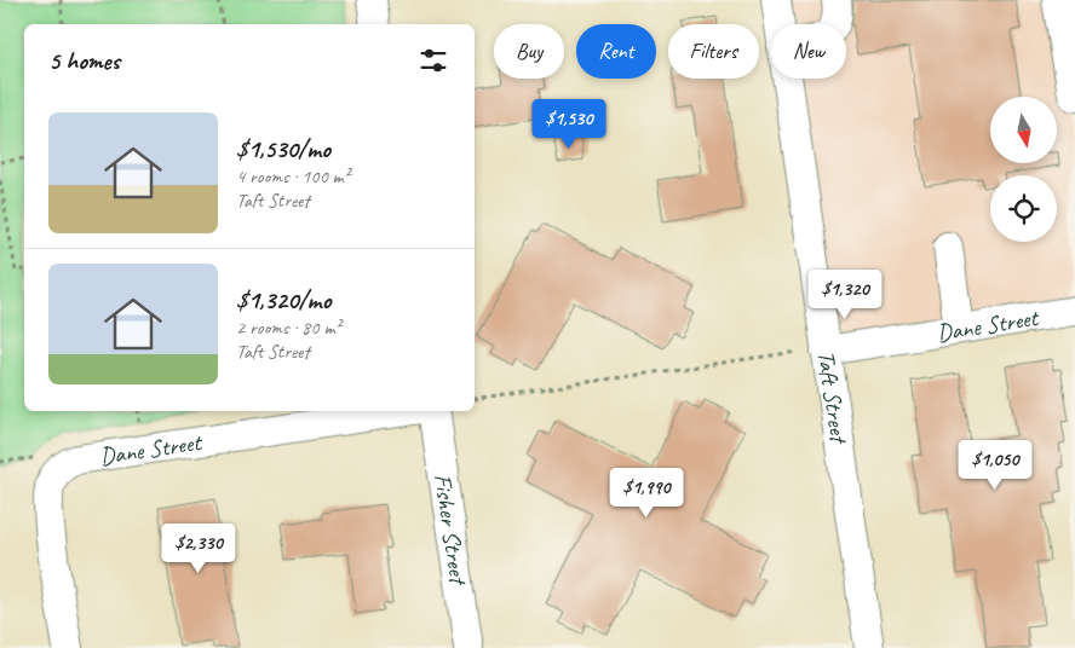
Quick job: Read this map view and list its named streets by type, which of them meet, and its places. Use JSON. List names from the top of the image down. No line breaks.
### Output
{"streets":{"street":["Dane Street","Taft Street","Fisher Street"]},"crossings":[["Dane Street","Taft Street"]],"north":"bottom","page":{"chip":["Buy","Rent","Filters","New"],"heading":"5 homes","list":[{"name":"$1,530/mo","note":"4 rooms · 100 m² · Taft Street"},{"name":"$1,320/mo","note":"2 rooms · 80 m² · Taft Street"}],"price":["$1,530","$1,320","$1,050","$1,990","$2,330"]}}
